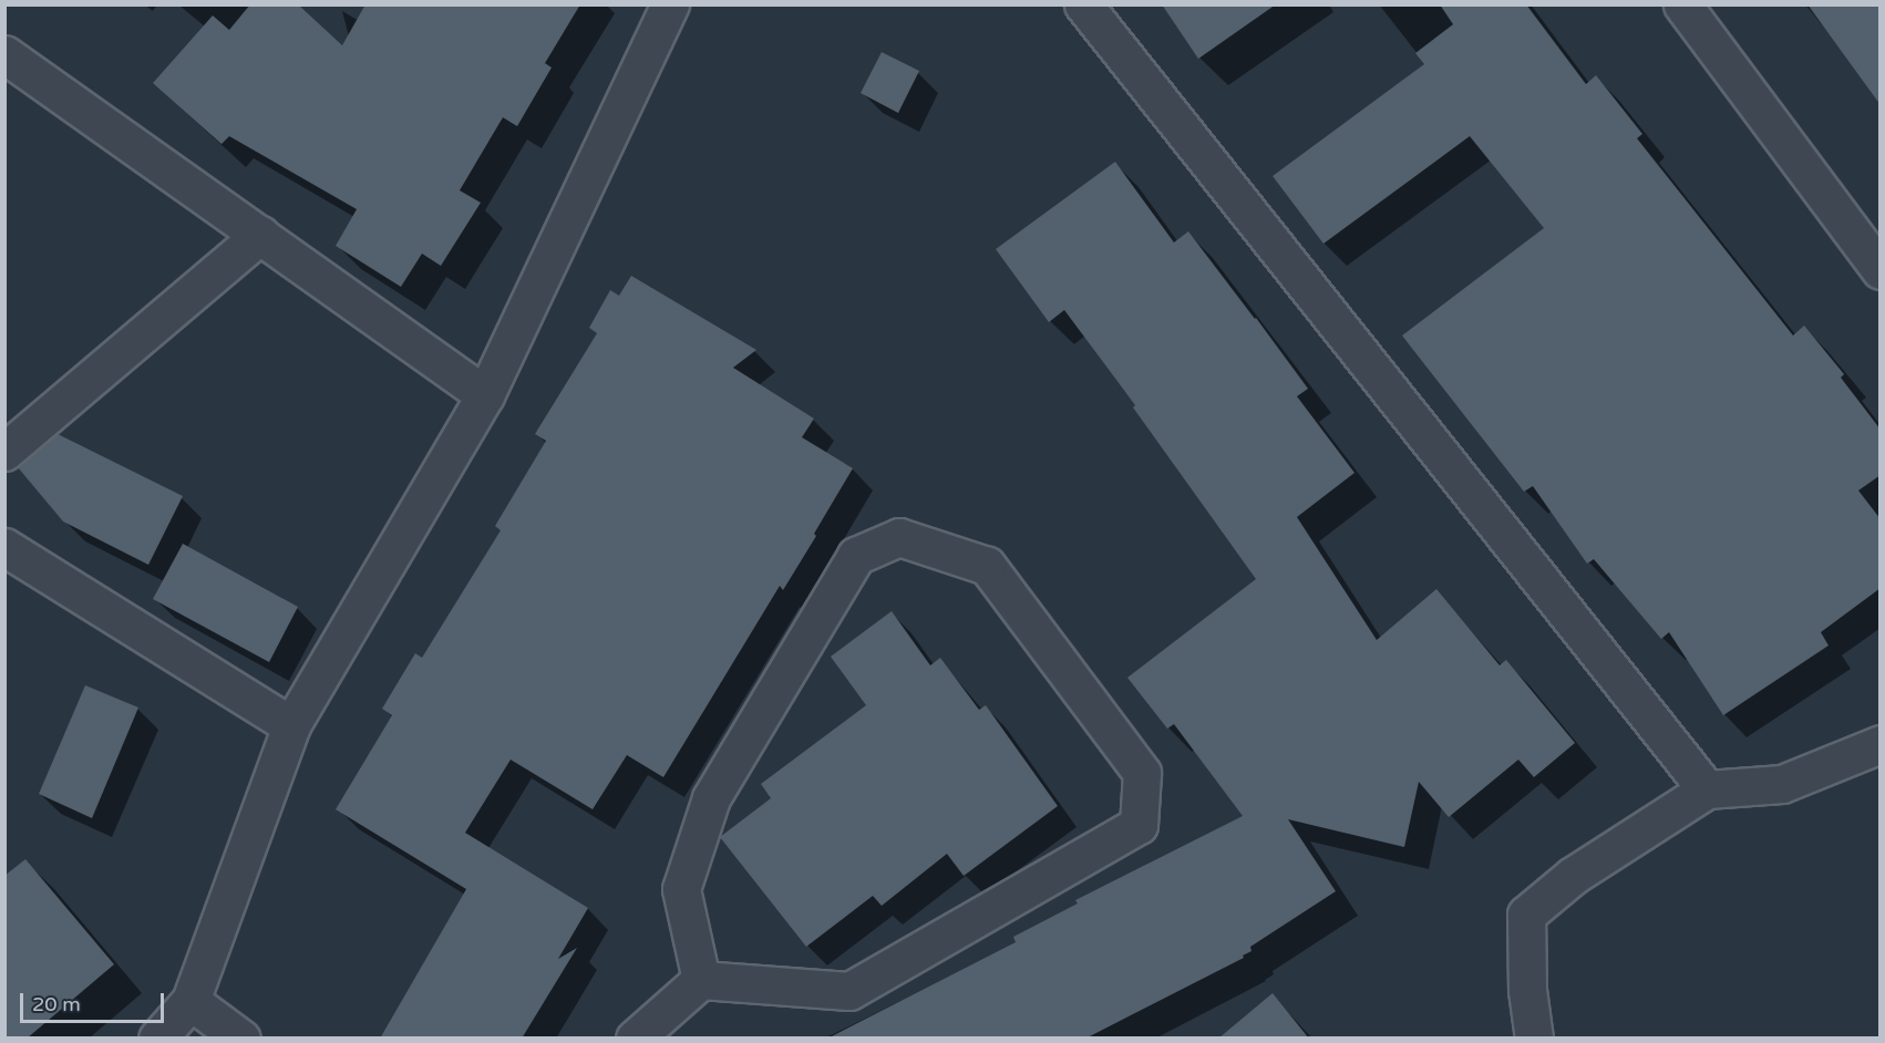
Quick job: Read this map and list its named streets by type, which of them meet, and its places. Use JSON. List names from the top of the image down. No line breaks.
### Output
{"scale_bar":"20 m"}
